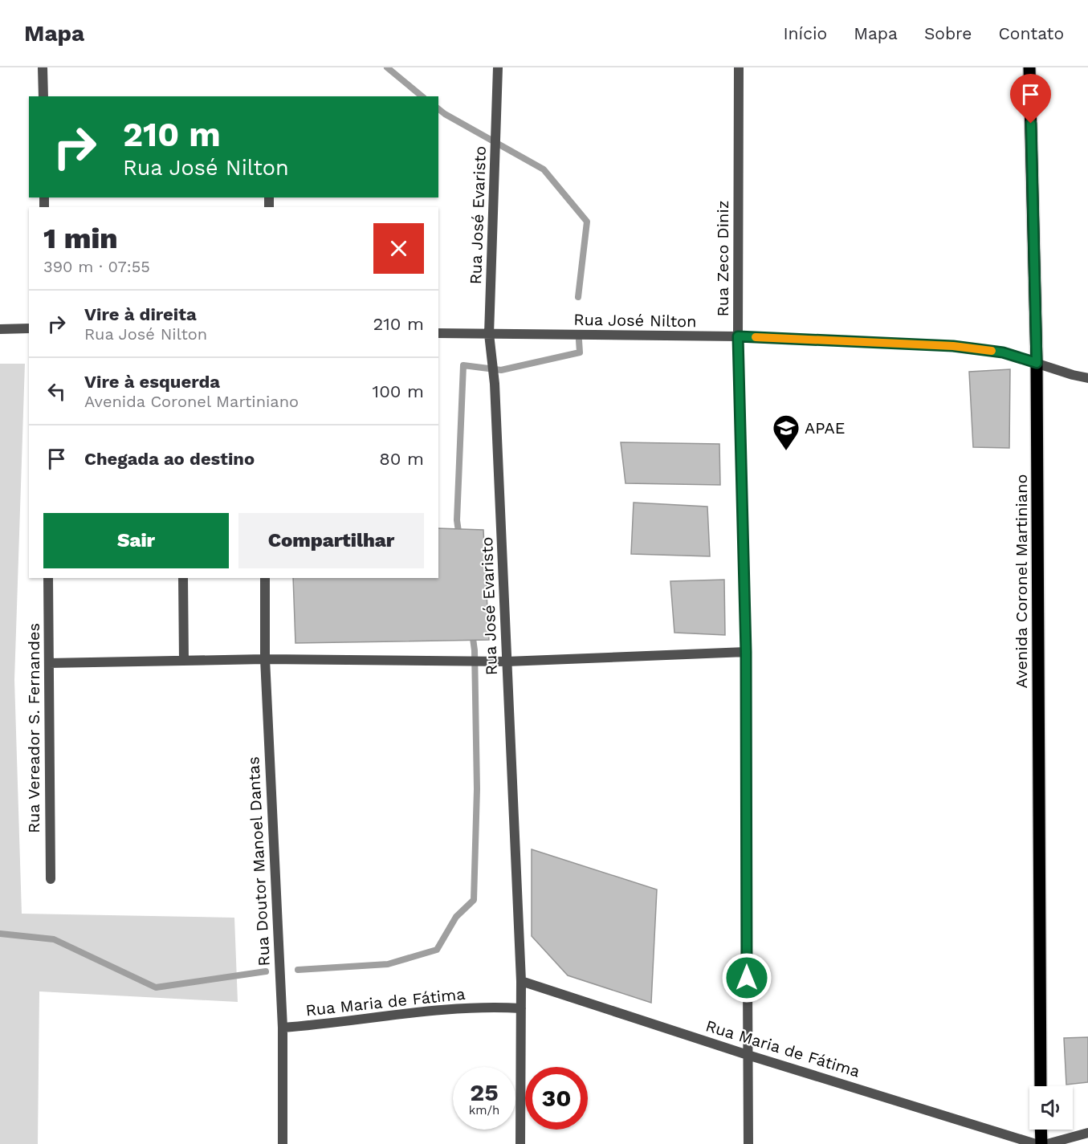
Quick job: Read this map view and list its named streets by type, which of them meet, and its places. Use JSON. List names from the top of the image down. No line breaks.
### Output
{"streets":{"main road":["Avenida Coronel Martiniano"],"street":["Rua José Evaristo","Rua Zeco Diniz","Rua José Nilton","Rua Vereador S. Fernandes","Rua Doutor Manoel Dantas","Rua Maria de Fátima"]},"crossings":[["Rua José Evaristo","Rua José Nilton"],["Rua José Evaristo","Rua Maria de Fátima"],["Rua Zeco Diniz","Rua José Nilton"],["Rua Zeco Diniz","Rua Maria de Fátima"],["Rua José Nilton","Avenida Coronel Martiniano"],["Rua Doutor Manoel Dantas","Rua Maria de Fátima"]],"places":{"school or university":["APAE"]},"page":{"header":"Mapa","nav":["Início","Mapa","Sobre","Contato"],"turn":["210 m","Rua José Nilton"],"heading":["1 min","390 m · 07:55"],"list":[{"name":"Vire à direita","note":"Rua José Nilton","value":"210 m"},{"name":"Vire à esquerda","note":"Avenida Coronel Martiniano","value":"100 m"},{"name":"Chegada ao destino","value":"80 m"}],"buttons":["Sair","Compartilhar"],"speed":"25 km/h","limit":"30"}}
